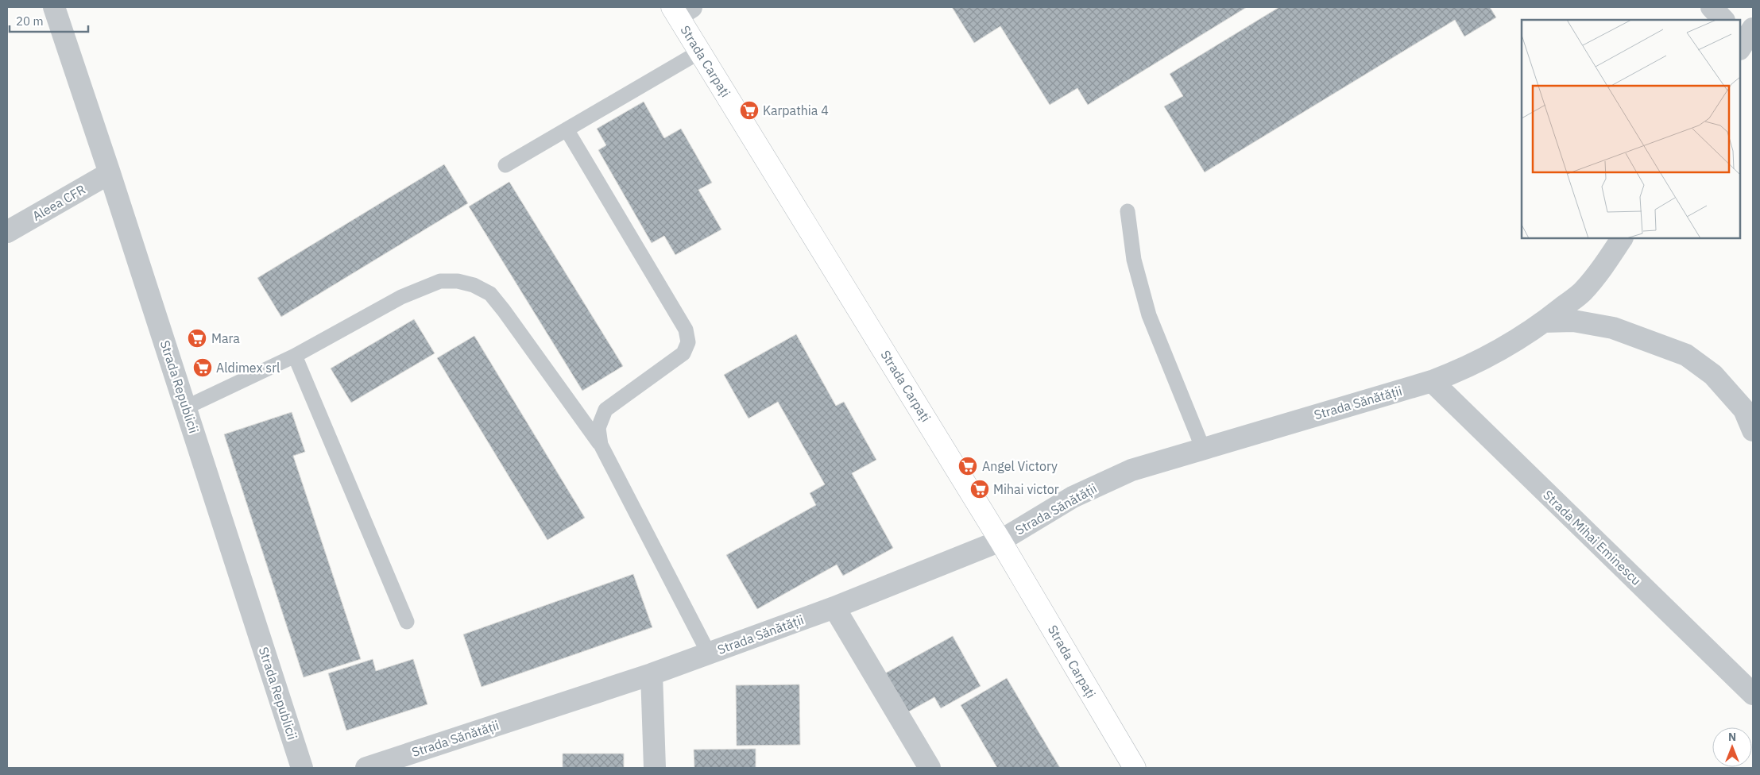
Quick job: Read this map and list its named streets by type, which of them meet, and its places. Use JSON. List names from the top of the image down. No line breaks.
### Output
{"streets":{"street":["Strada Carpați","Aleea CFR","Strada Republicii","Strada Sănătății","Strada Mihai Eminescu"]},"crossings":[["Strada Carpați","Strada Sănătății"],["Aleea CFR","Strada Republicii"],["Strada Sănătății","Strada Mihai Eminescu"]],"places":{"supermarket":["Karpathia 4","Mara","Aldimex srl","Angel Victory","Mihai victor"]},"scale_bar":"20 m","north":"top"}
